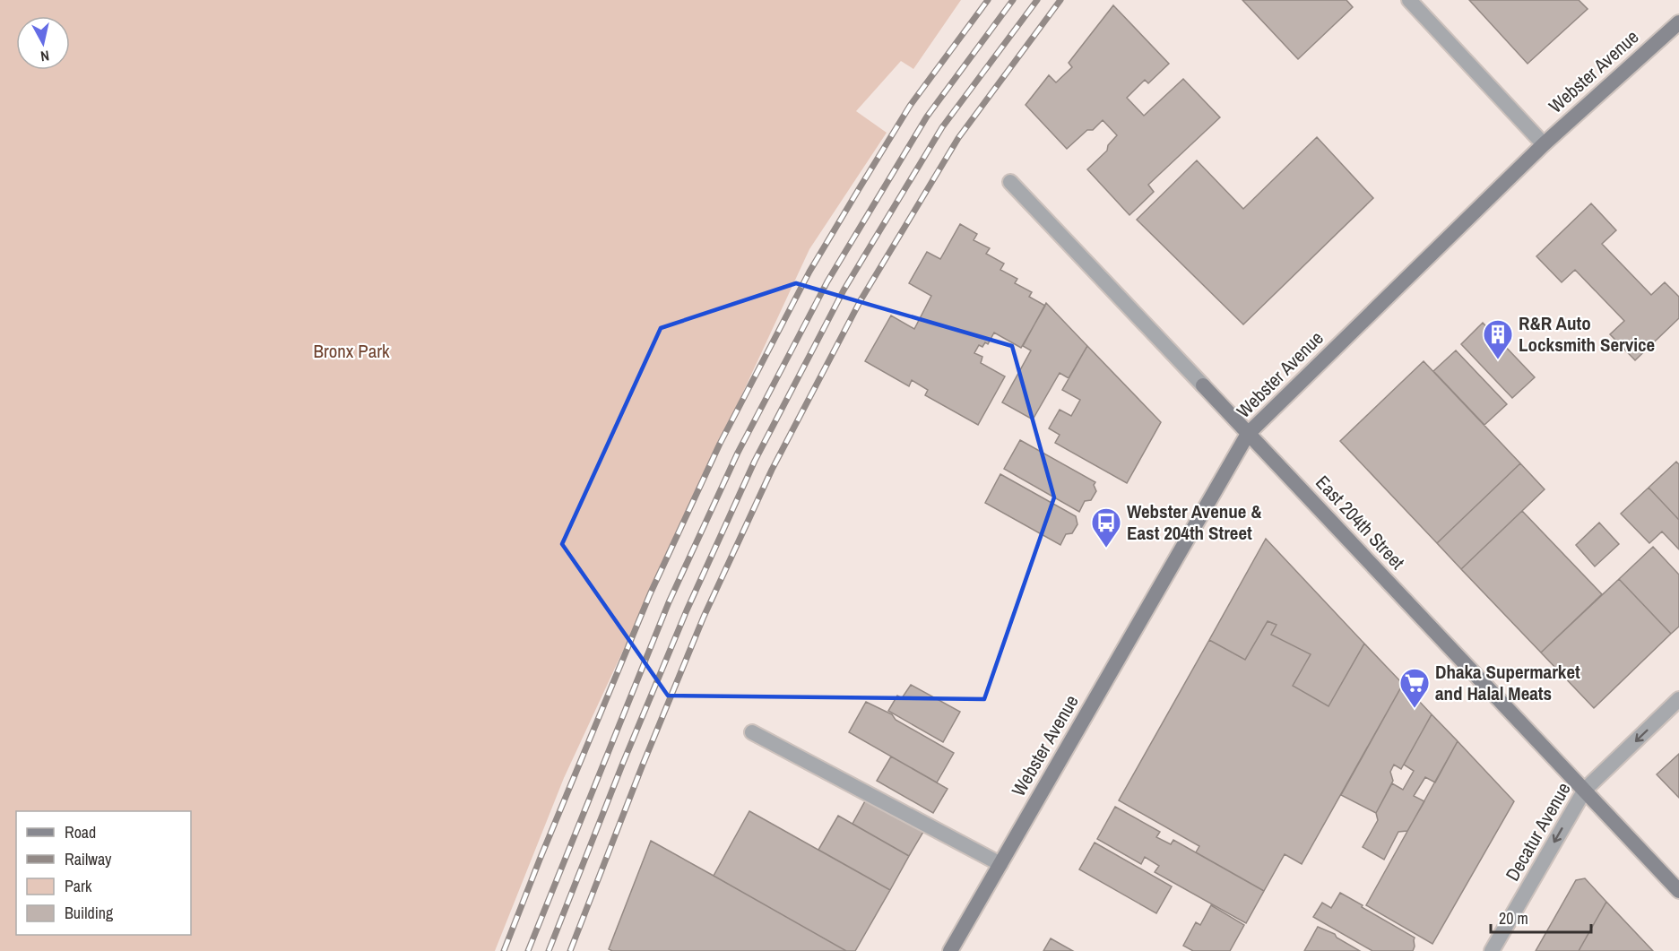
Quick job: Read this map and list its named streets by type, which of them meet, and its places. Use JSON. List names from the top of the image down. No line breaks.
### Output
{"streets":{"main road":["Webster Avenue","East 204th Street"],"street":["Decatur Avenue"]},"crossings":[["Webster Avenue","East 204th Street"],["East 204th Street","Decatur Avenue"]],"one_way":["Decatur Avenue"],"parks":["Bronx Park"],"places":{"building":["R&R Auto Locksmith Service"],"bus stop":["Webster Avenue & East 204th Street"],"supermarket":["Dhaka Supermarket and Halal Meats"]},"legend":["Road","Railway","Park","Building"],"scale_bar":"20 m","north":"bottom"}
